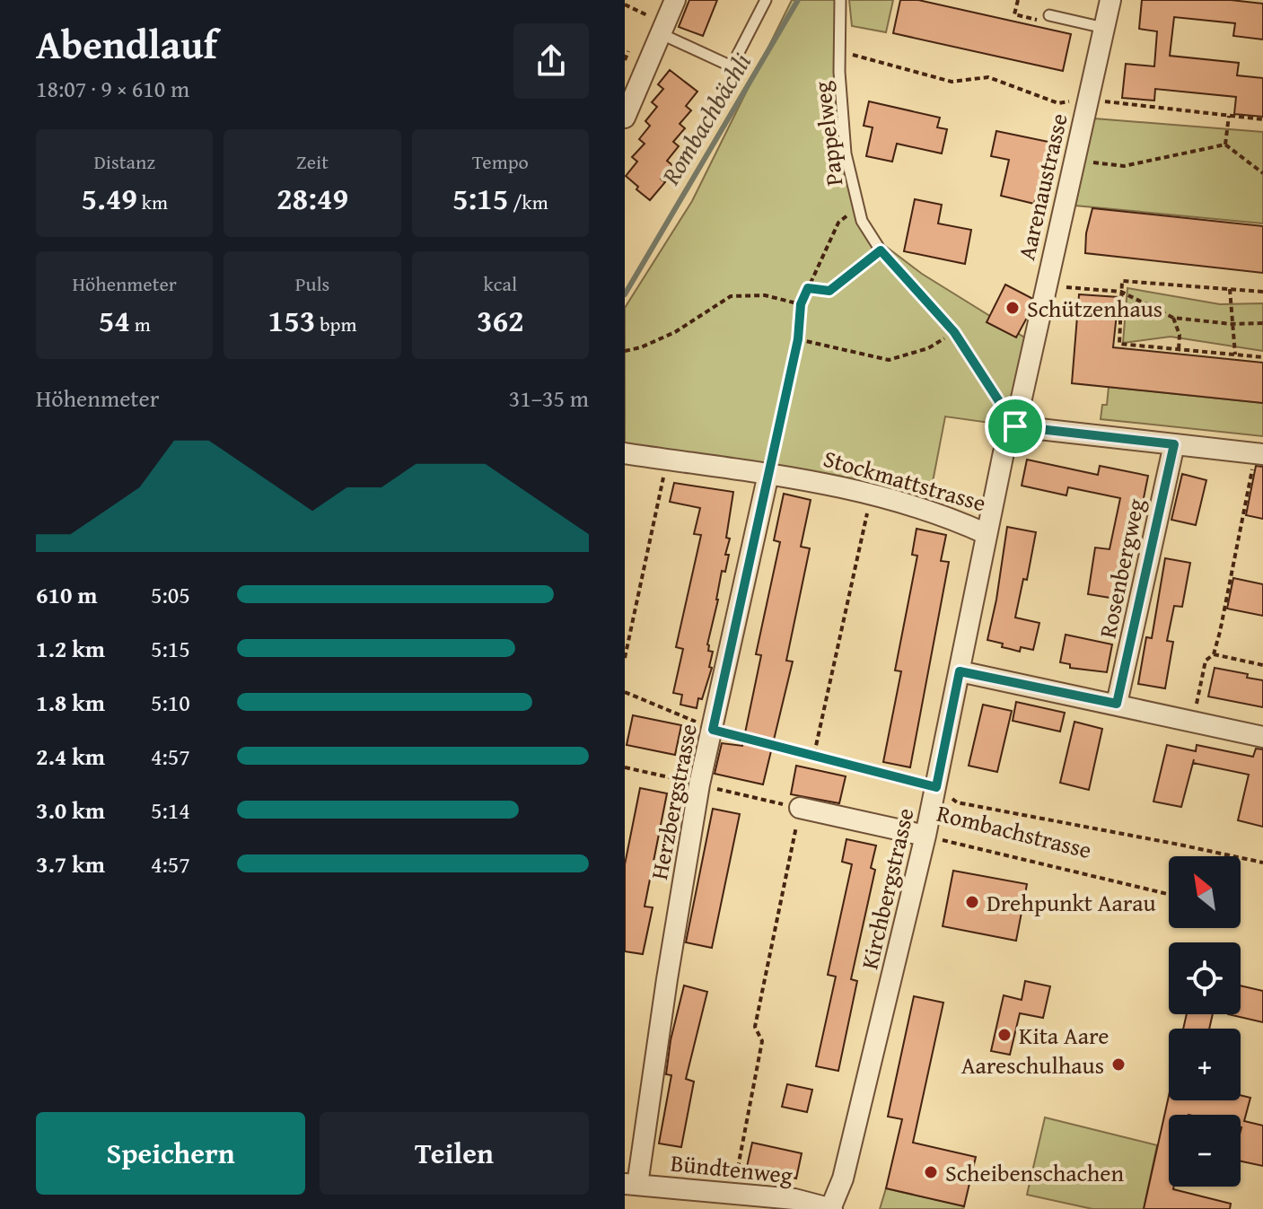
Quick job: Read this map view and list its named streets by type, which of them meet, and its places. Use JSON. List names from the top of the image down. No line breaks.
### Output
{"streets":{"street":["Aarenaustrasse","Stockmattstrasse","Rosenbergweg","Herzbergstrasse","Rombachstrasse","Kirchbergstrasse","Bündtenweg"],"lane":["Pappelweg"]},"crossings":[["Pappelweg","Aarenaustrasse"],["Pappelweg","Stockmattstrasse"],["Aarenaustrasse","Stockmattstrasse"],["Stockmattstrasse","Herzbergstrasse"],["Stockmattstrasse","Kirchbergstrasse"],["Herzbergstrasse","Bündtenweg"],["Rombachstrasse","Kirchbergstrasse"],["Kirchbergstrasse","Bündtenweg"]],"water":["Rombachbächli"],"places":["Schützenhaus","Drehpunkt Aarau","Kita Aare","Aareschulhaus","Scheibenschachen"],"north":"top left","page":{"heading":["Abendlauf","18:07 · 9 × 610 m"],"stats":[["Distanz","5.49 km"],["Zeit","28:49"],["Tempo","5:15 /km"],["Höhenmeter","54 m"],["Puls","153 bpm"],["kcal","362"]],"chart":["Höhenmeter","31–35 m"],"list":[{"name":"610 m","note":"5:05"},{"name":"1.2 km","note":"5:15"},{"name":"1.8 km","note":"5:10"},{"name":"2.4 km","note":"4:57"},{"name":"3.0 km","note":"5:14"},{"name":"3.7 km","note":"4:57"}],"map_buttons":["+","−"],"buttons":["Speichern","Teilen"]}}
